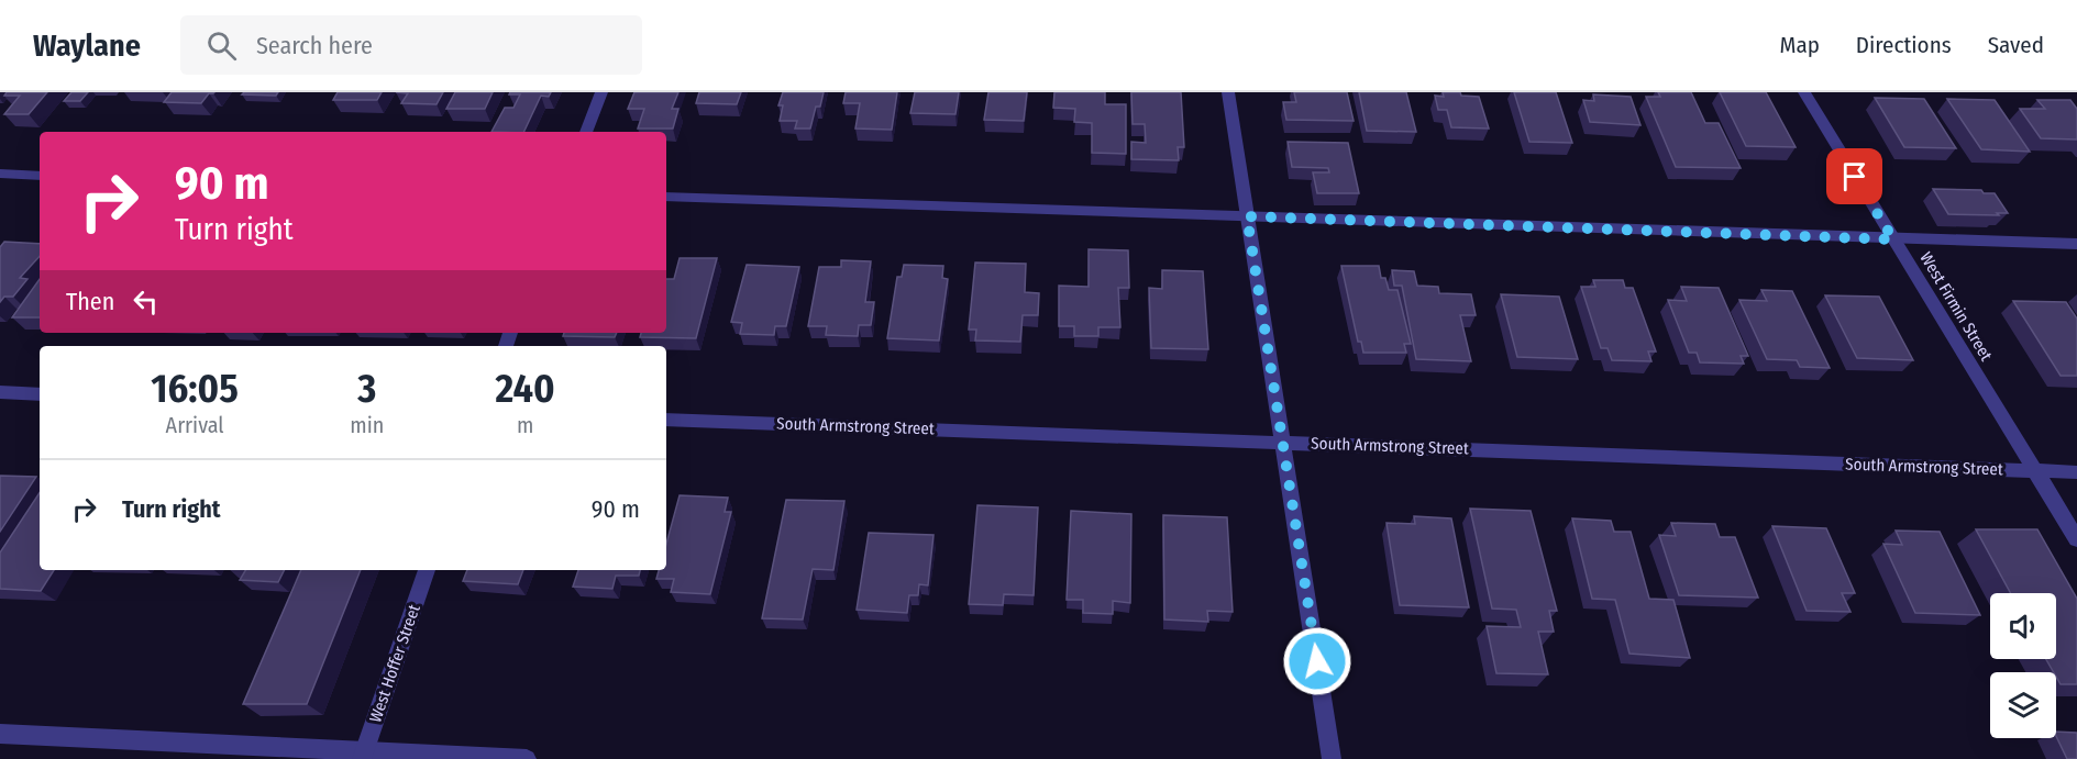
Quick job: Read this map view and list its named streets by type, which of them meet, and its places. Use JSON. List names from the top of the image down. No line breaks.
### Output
{"streets":{"street":["West Firmin Street","South Armstrong Street","West Hoffer Street"]},"crossings":[["West Firmin Street","South Armstrong Street"]],"page":{"header":"Waylane","search":"Search here","nav":["Map","Directions","Saved"],"turn":["90 m","Turn right"],"then":"Then","eta":["16:05","Arrival","3","min","240","m"],"list":[{"name":"Turn right","value":"90 m"}]}}
